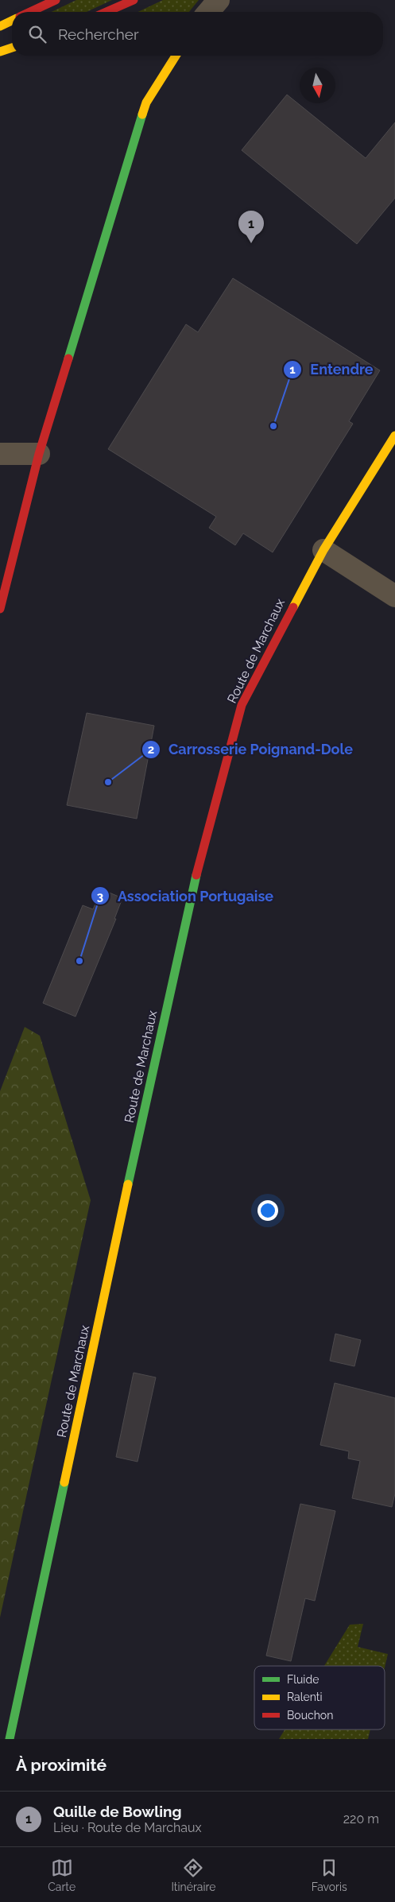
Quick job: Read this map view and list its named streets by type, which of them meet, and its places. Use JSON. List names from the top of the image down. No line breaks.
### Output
{"streets":{"main road":["Route de Marchaux"]},"places":["Entendre","Carrosserie Poignand-Dole","Association Portugaise"],"legend":["Fluide","Ralenti","Bouchon"],"north":"bottom","page":{"search":"Rechercher","pins":"1","heading":"À proximité","list":[{"mark":"1","name":"Quille de Bowling","note":"Lieu · Route de Marchaux","value":"220 m"}],"nav":["Carte","Itinéraire","Favoris"]}}
